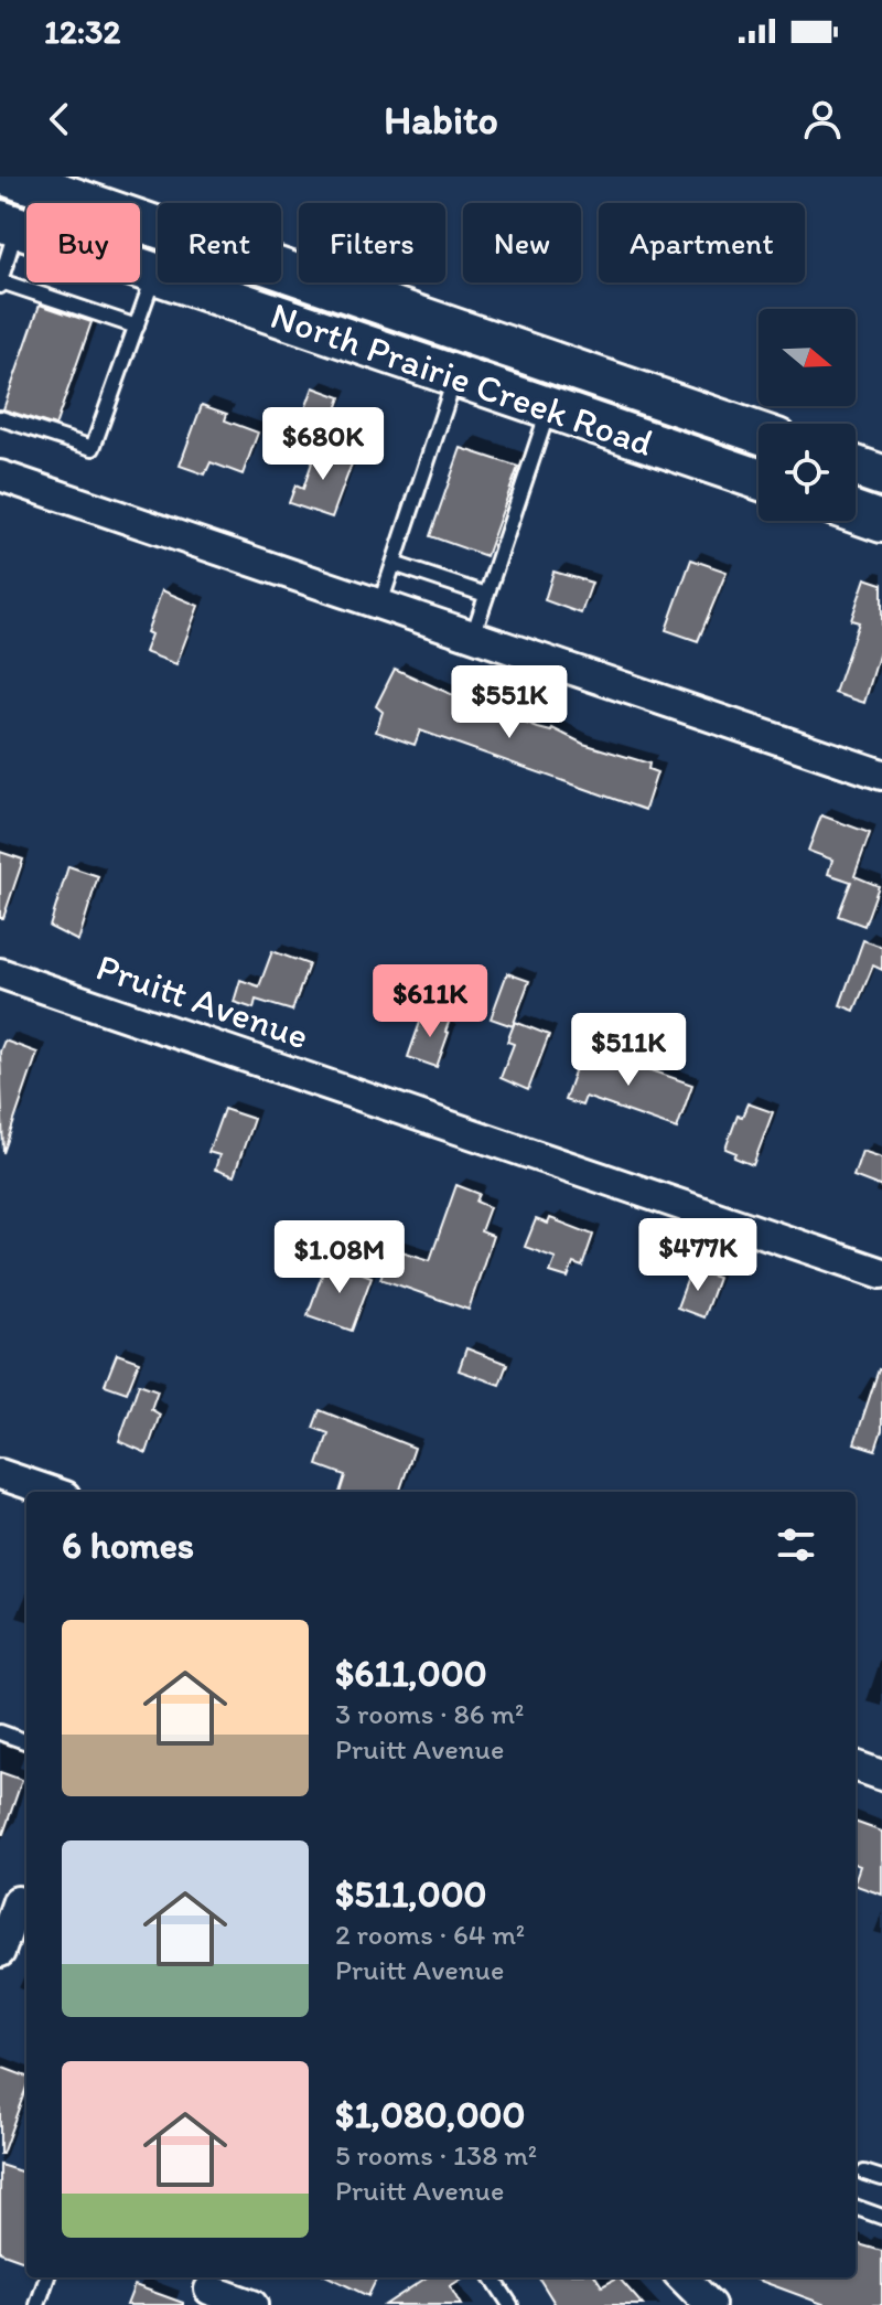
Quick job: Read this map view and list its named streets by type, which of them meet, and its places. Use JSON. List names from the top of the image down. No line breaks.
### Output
{"streets":{"main road":["North Prairie Creek Road"],"street":["Pruitt Avenue"]},"north":"right","page":{"status":"12:32","header":"Habito","chip":["Buy","Rent","Filters","New","Apartment"],"price":["$680K","$551K","$611K","$511K","$477K","$1.08M"],"heading":"6 homes","list":[{"name":"$611,000","note":"3 rooms · 86 m² · Pruitt Avenue"},{"name":"$511,000","note":"2 rooms · 64 m² · Pruitt Avenue"},{"name":"$1,080,000","note":"5 rooms · 138 m² · Pruitt Avenue"}]}}
